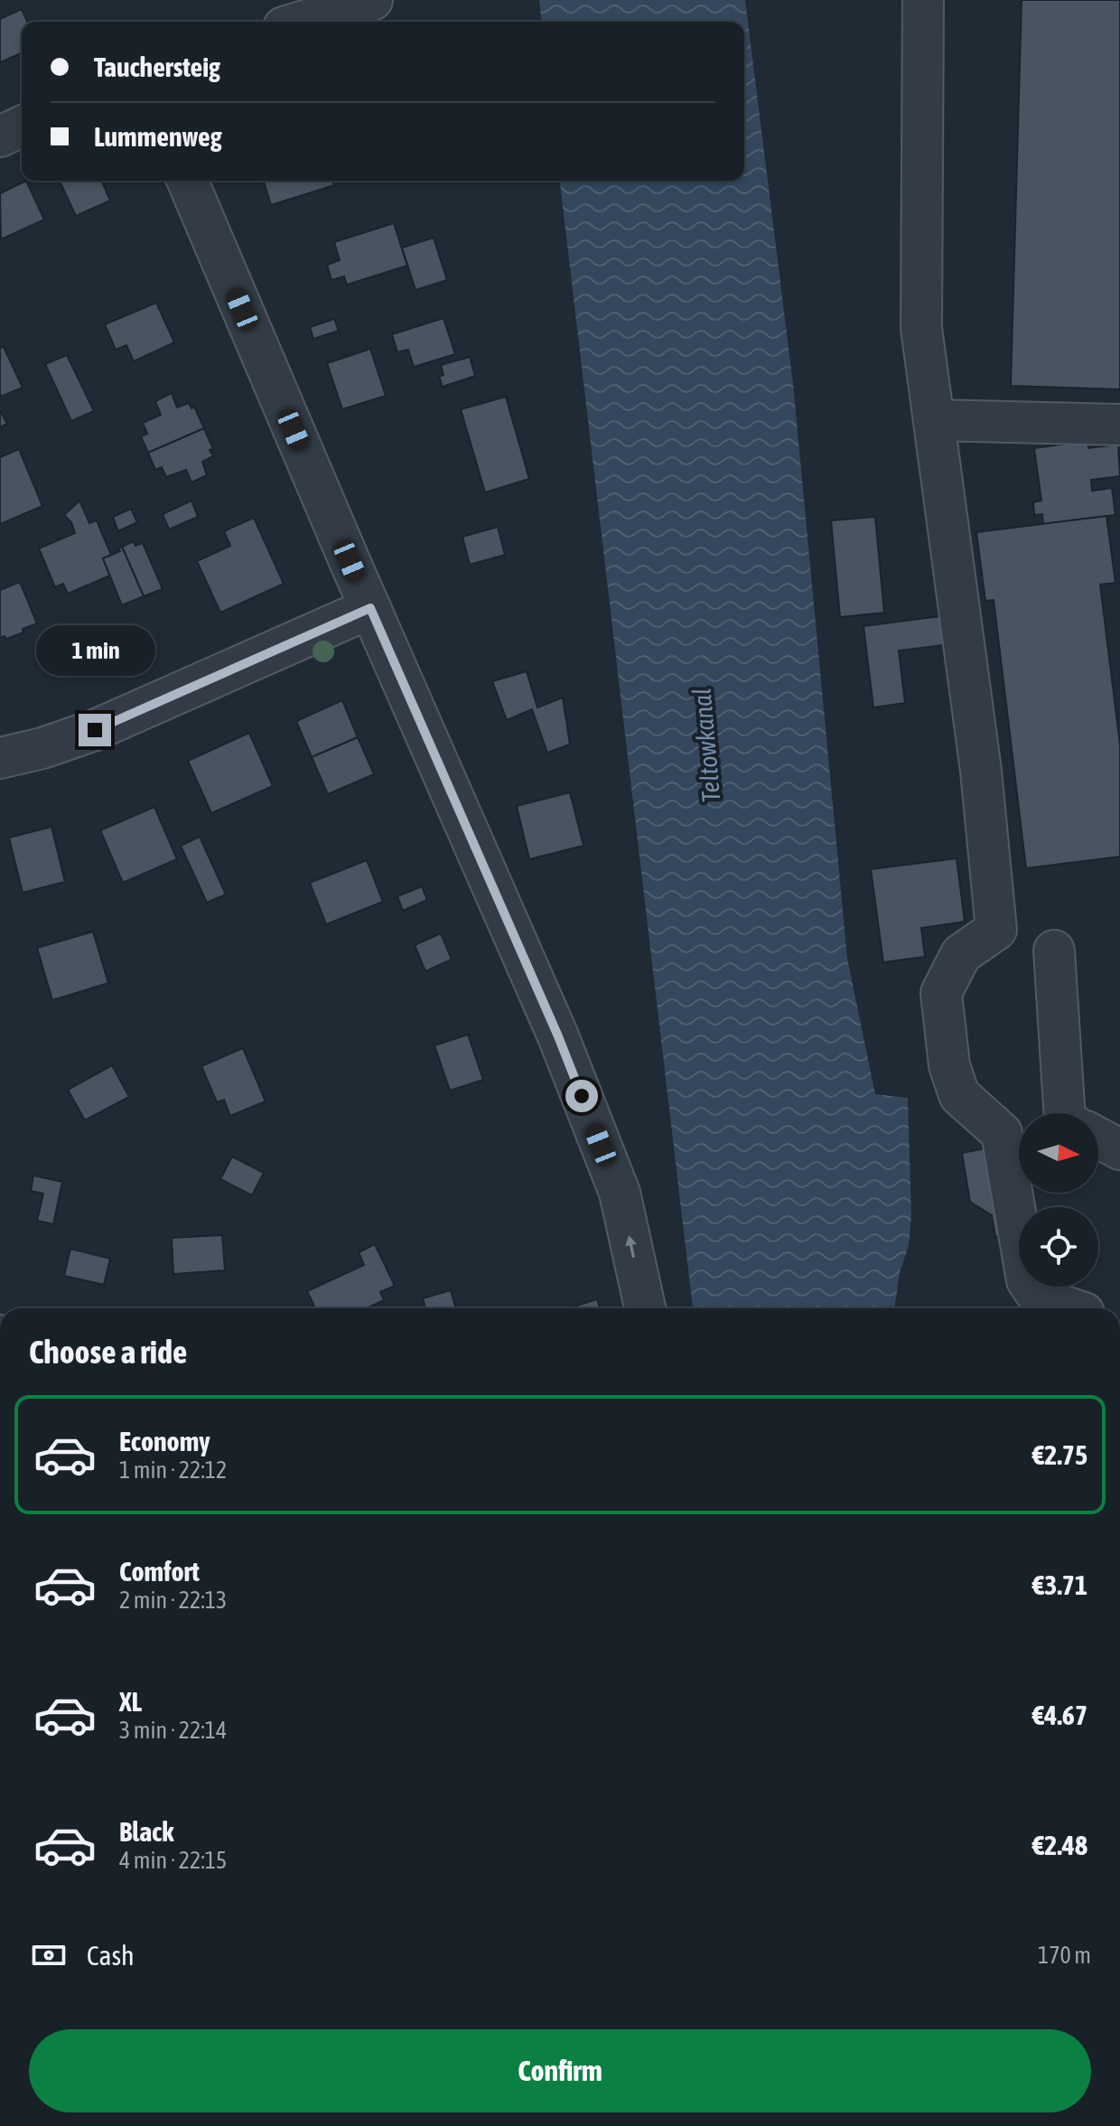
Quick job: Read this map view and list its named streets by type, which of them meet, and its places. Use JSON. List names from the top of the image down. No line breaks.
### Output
{"water":["Teltowkanal"],"north":"right","page":{"banner":["Tauchersteig","Lummenweg"],"bubble":"1 min","heading":"Choose a ride","list":[{"name":"Economy","note":"1 min · 22:12","value":"€2.75"},{"name":"Comfort","note":"2 min · 22:13","value":"€3.71"},{"name":"XL","note":"3 min · 22:14","value":"€4.67"},{"name":"Black","note":"4 min · 22:15","value":"€2.48"}],"pay":["Cash","170 m"],"buttons":"Confirm"}}
